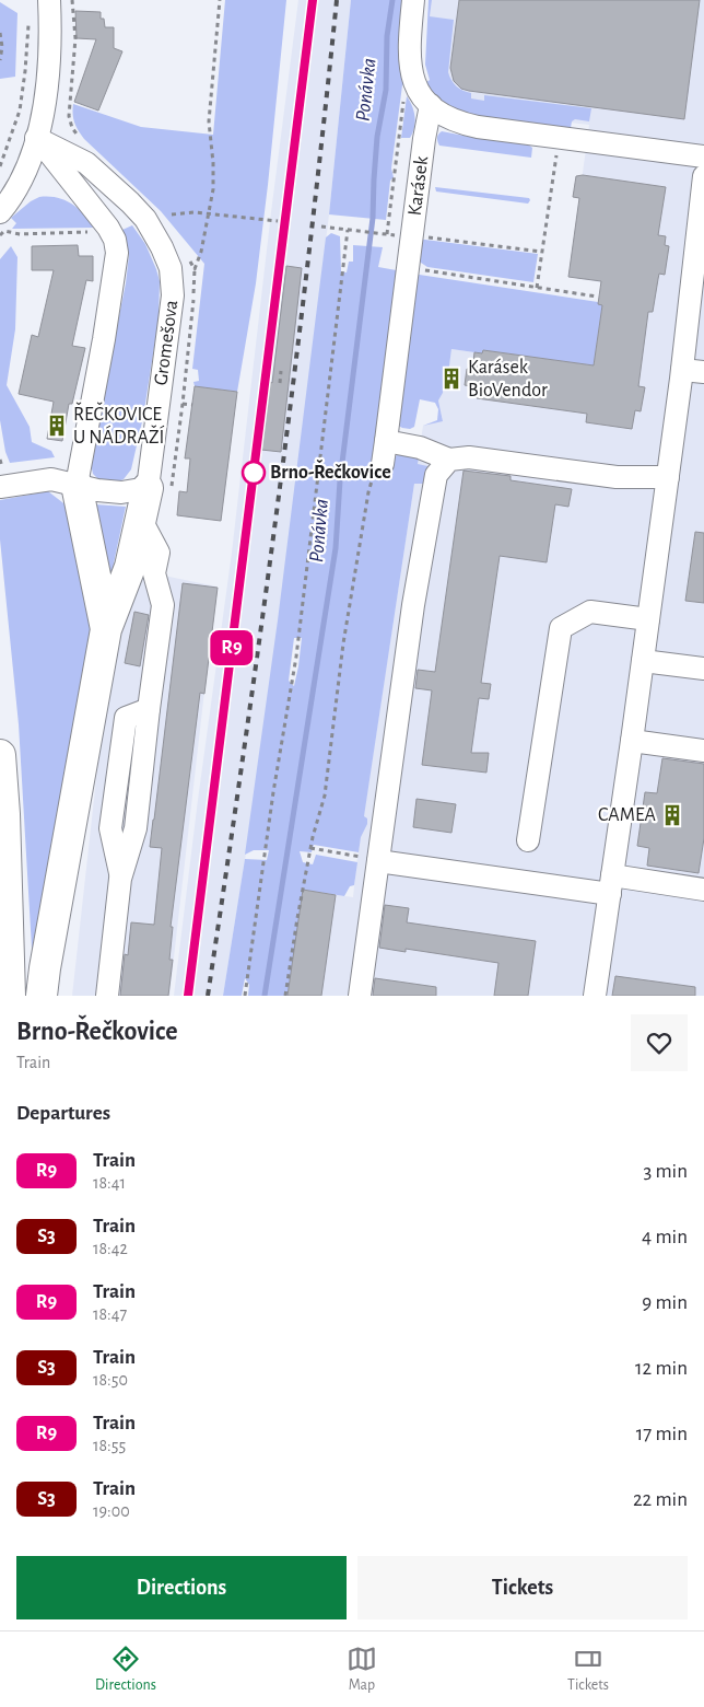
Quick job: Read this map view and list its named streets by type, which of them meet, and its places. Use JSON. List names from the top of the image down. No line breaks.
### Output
{"streets":{"street":["Karásek","Gromešova"]},"water":["Ponávka"],"places":{"building":["Karásek BioVendor","ŘEČKOVICE U NÁDRAŽÍ","CAMEA"],"other":["Brno-Řečkovice"]},"page":{"on_map":"R9","heading":[["Brno-Řečkovice","Train"],"Departures"],"list":[{"mark":"R9","name":"Train","note":"18:41","value":"3 min"},{"mark":"S3","name":"Train","note":"18:42","value":"4 min"},{"mark":"R9","name":"Train","note":"18:47","value":"9 min"},{"mark":"S3","name":"Train","note":"18:50","value":"12 min"},{"mark":"R9","name":"Train","note":"18:55","value":"17 min"},{"mark":"S3","name":"Train","note":"19:00","value":"22 min"}],"buttons":["Directions","Tickets"],"tabs":["Directions","Map","Tickets"]}}
